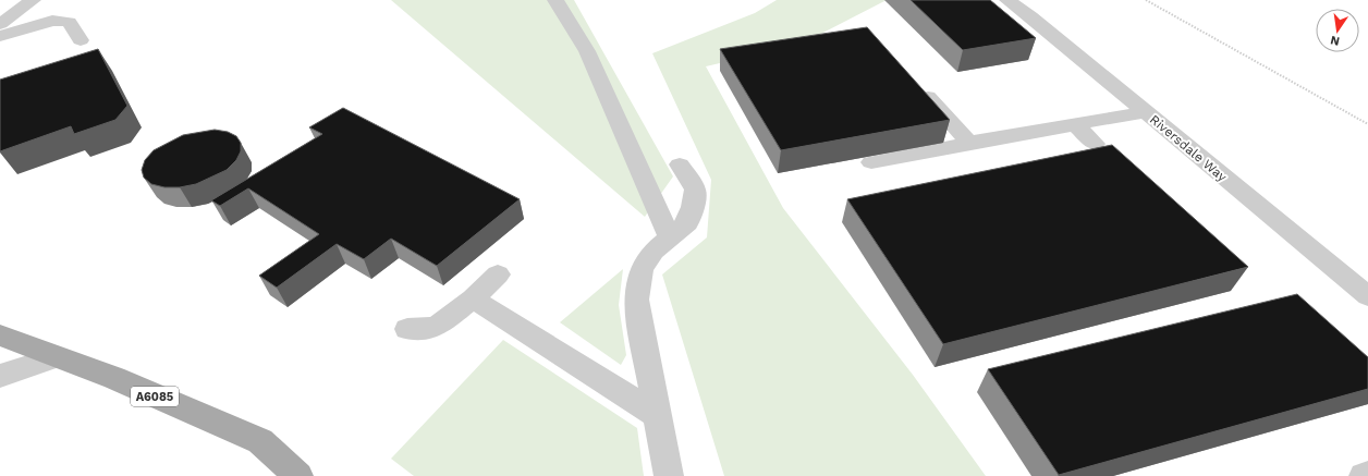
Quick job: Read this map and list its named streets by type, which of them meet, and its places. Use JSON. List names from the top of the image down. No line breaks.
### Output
{"streets":{"main road":["A6085"],"lane":["Riversdale Way"]},"north":"bottom"}
